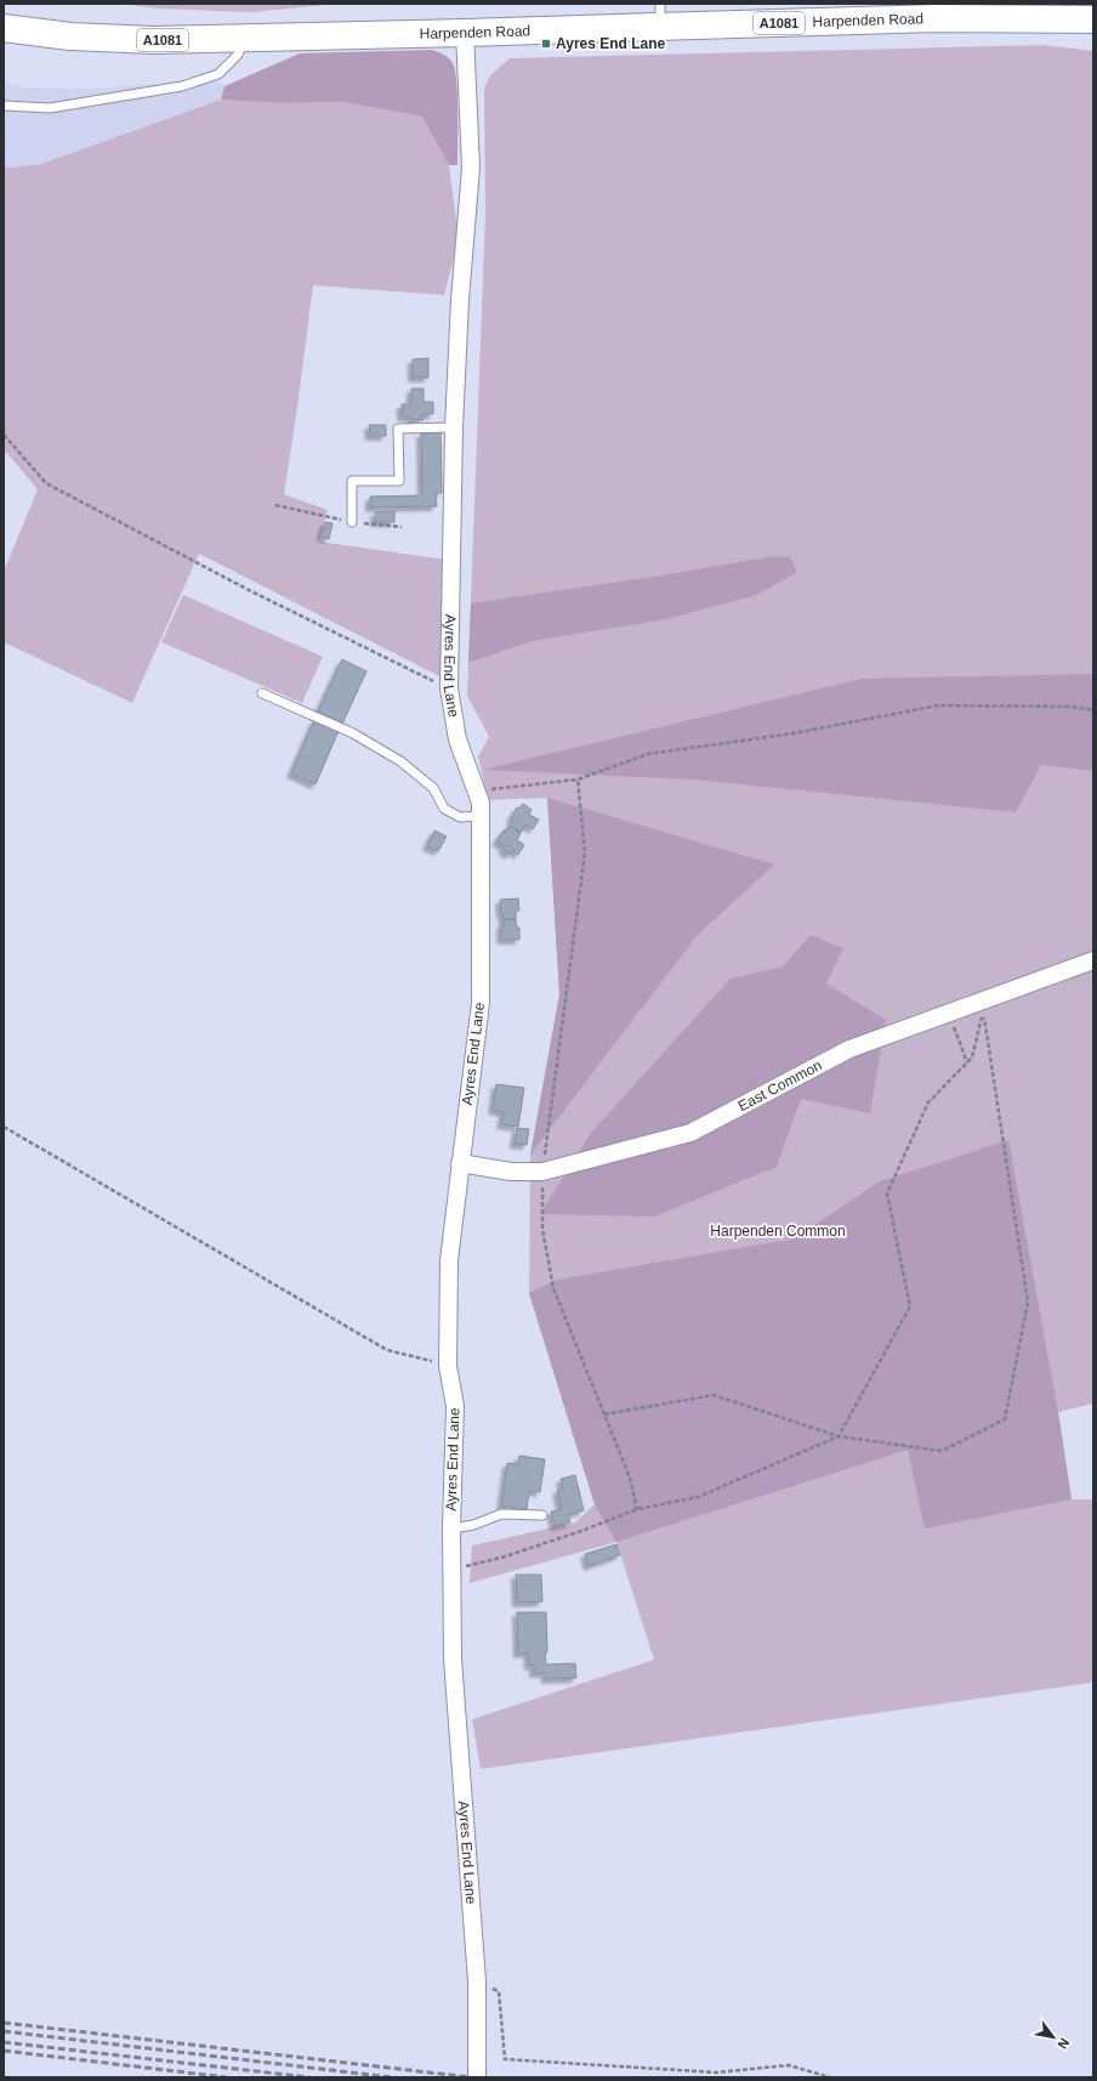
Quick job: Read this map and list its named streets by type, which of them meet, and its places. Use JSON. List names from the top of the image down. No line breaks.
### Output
{"streets":{"main road":["Harpenden Road","A1081"],"street":["Ayres End Lane","East Common"]},"crossings":[["Harpenden Road","Ayres End Lane"],["Ayres End Lane","East Common"]],"parks":["Harpenden Common"],"places":{"transit":["Ayres End Lane"]},"north":"bottom right"}
